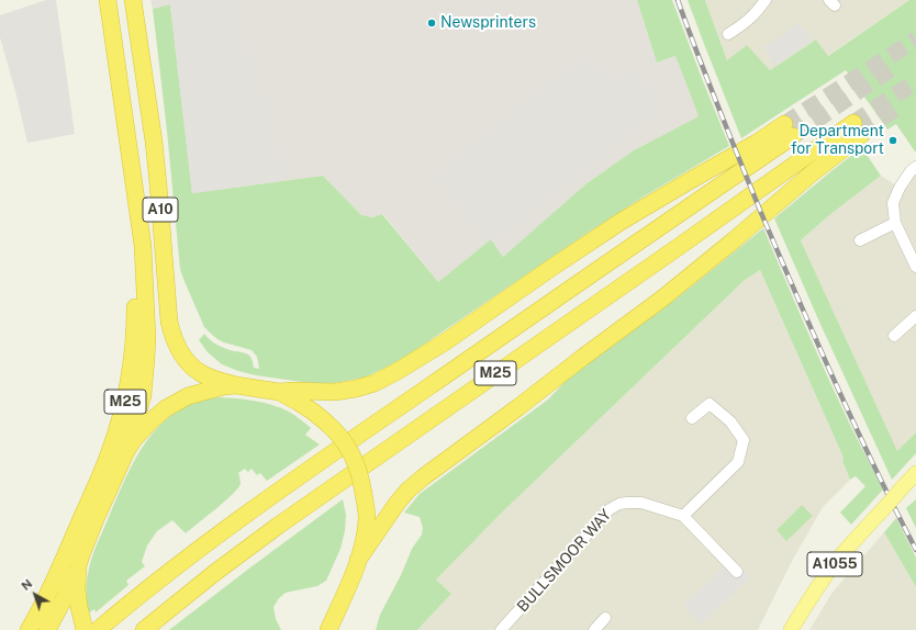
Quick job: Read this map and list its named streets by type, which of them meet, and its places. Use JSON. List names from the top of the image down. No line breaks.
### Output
{"streets":{"highway":["A10","M25"],"main road":["A1055"],"street":["BULLSMOOR WAY"]},"crossings":[["A10","M25"]],"places":["Newsprinters","Department for Transport"],"north":"top left"}
